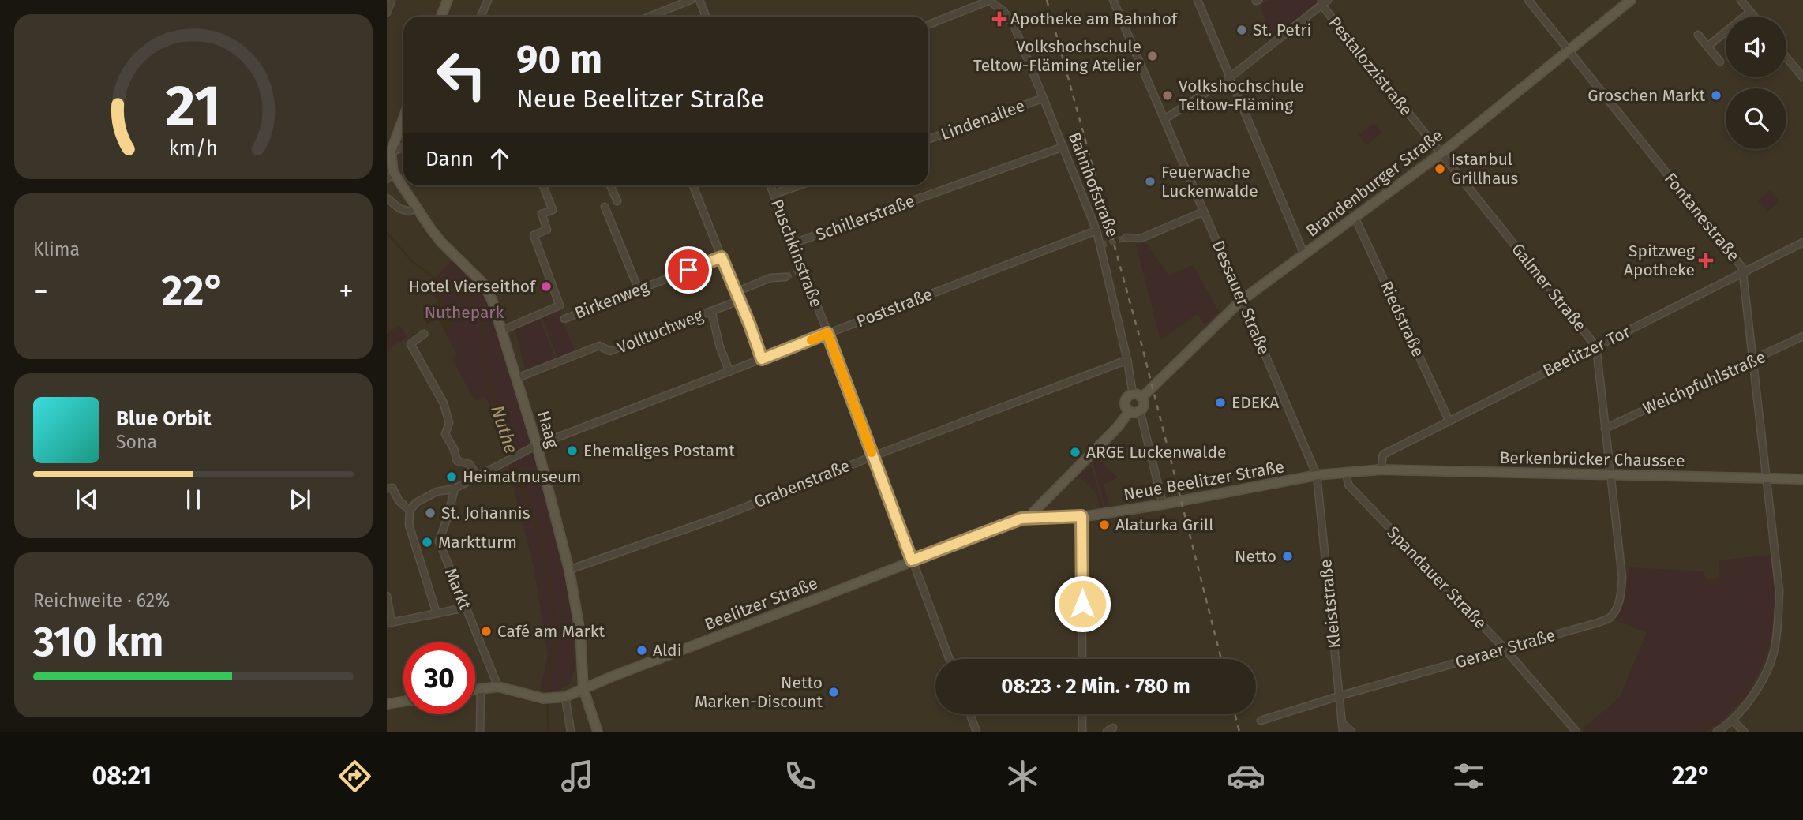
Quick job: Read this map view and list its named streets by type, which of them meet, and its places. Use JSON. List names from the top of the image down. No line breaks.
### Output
{"streets":{"main road":["Brandenburger Straße","Haag","Berkenbrücker Chaussee","Neue Beelitzer Straße","Beelitzer Straße"],"street":["Pestalozzistraße","Lindenallee","Bahnhofstraße","Fontanestraße","Schillerstraße","Puschkinstraße","Galmer Straße","Dessauer Straße","Birkenweg","Poststraße","Riedstraße","Volltuchweg","Beelitzer Tor","Weichpfuhlstraße","Grabenstraße","Spandauer Straße","Markt","Kleiststraße","Geraer Straße"]},"crossings":[["Pestalozzistraße","Brandenburger Straße"],["Pestalozzistraße","Galmer Straße"],["Lindenallee","Bahnhofstraße"],["Brandenburger Straße","Bahnhofstraße"],["Brandenburger Straße","Fontanestraße"],["Brandenburger Straße","Galmer Straße"],["Brandenburger Straße","Dessauer Straße"],["Brandenburger Straße","Riedstraße"],["Bahnhofstraße","Schillerstraße"],["Bahnhofstraße","Poststraße"],["Bahnhofstraße","Grabenstraße"],["Fontanestraße","Beelitzer Tor"],["Fontanestraße","Weichpfuhlstraße"],["Fontanestraße","Berkenbrücker Chaussee"],["Schillerstraße","Puschkinstraße"],["Puschkinstraße","Poststraße"],["Puschkinstraße","Grabenstraße"],["Puschkinstraße","Beelitzer Straße"],["Galmer Straße","Beelitzer Tor"],["Galmer Straße","Weichpfuhlstraße"],["Galmer Straße","Berkenbrücker Chaussee"],["Galmer Straße","Geraer Straße"],["Dessauer Straße","Neue Beelitzer Straße"],["Dessauer Straße","Kleiststraße"],["Poststraße","Volltuchweg"],["Poststraße","Haag"],["Riedstraße","Beelitzer Tor"],["Volltuchweg","Haag"],["Beelitzer Tor","Berkenbrücker Chaussee"],["Beelitzer Tor","Neue Beelitzer Straße"],["Haag","Grabenstraße"],["Haag","Beelitzer Straße"],["Berkenbrücker Chaussee","Neue Beelitzer Straße"],["Berkenbrücker Chaussee","Geraer Straße"],["Neue Beelitzer Straße","Spandauer Straße"],["Neue Beelitzer Straße","Beelitzer Straße"],["Neue Beelitzer Straße","Kleiststraße"],["Spandauer Straße","Geraer Straße"],["Markt","Beelitzer Straße"],["Kleiststraße","Geraer Straße"]],"water":["Nuthe"],"parks":["Nuthepark"],"places":{"health":["Apotheke am Bahnhof","Spitzweg Apotheke"],"other":["St. Petri","Volkshochschule Teltow-Fläming Atelier","Volkshochschule Teltow-Fläming","Groschen Markt","Istanbul Grillhaus","Feuerwache Luckenwalde","Hotel Vierseithof","EDEKA","Ehemaliges Postamt","ARGE Luckenwalde","Heimatmuseum","St. Johannis","Alaturka Grill","Marktturm","Netto","Café am Markt","Aldi","Netto Marken-Discount"]},"page":{"turn":["90 m","Neue Beelitzer Straße"],"then":"Dann","tile":["Klima",["Reichweite · 62%","310 km"]],"heat":["−","22°","+"],"song":["Blue Orbit","Sona"],"limit":"30","trip":"08:23 · 2 Min. · 780 m","tabs":["08:21","22°"],"gauge":["21","km/h"]}}
